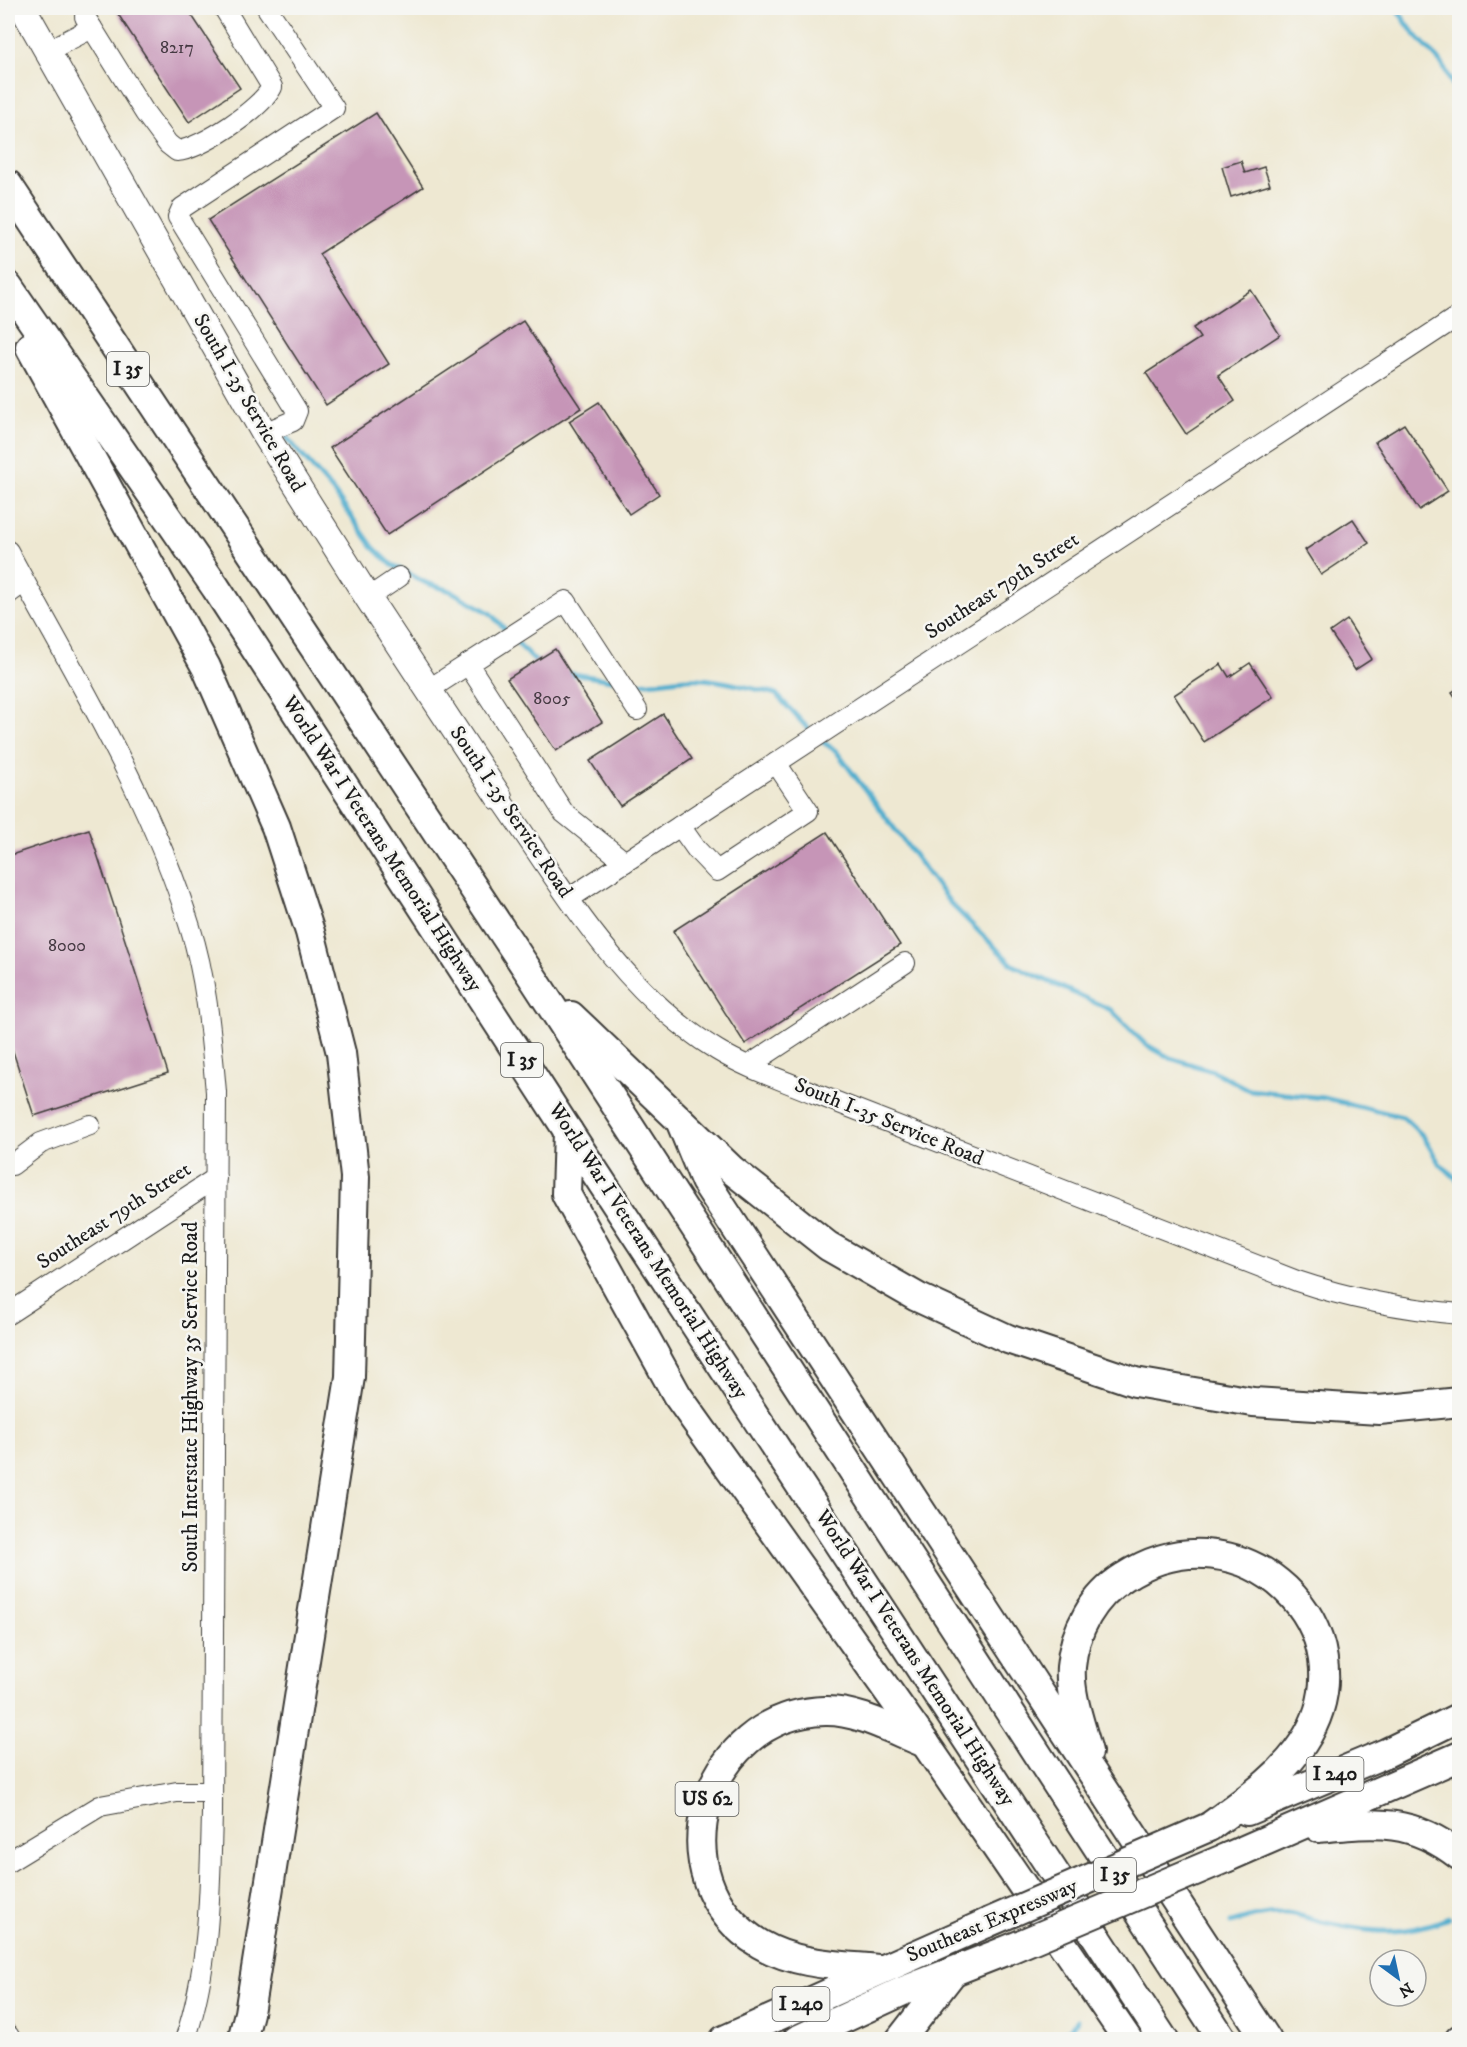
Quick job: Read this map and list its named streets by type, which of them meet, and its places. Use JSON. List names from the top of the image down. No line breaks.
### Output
{"streets":{"highway":["I 35","World War I Veterans Memorial Highway","I 240","US 62","Southeast Expressway"],"main road":["South I-35 Service Road"],"street":["Southeast 79th Street","South Interstate Highway 35 Service Road"]},"crossings":[["South I-35 Service Road","Southeast 79th Street"],["Southeast 79th Street","South Interstate Highway 35 Service Road"],["US 62","Southeast Expressway"]],"house_numbers":["8217","8005","8000"],"north":"bottom right"}
